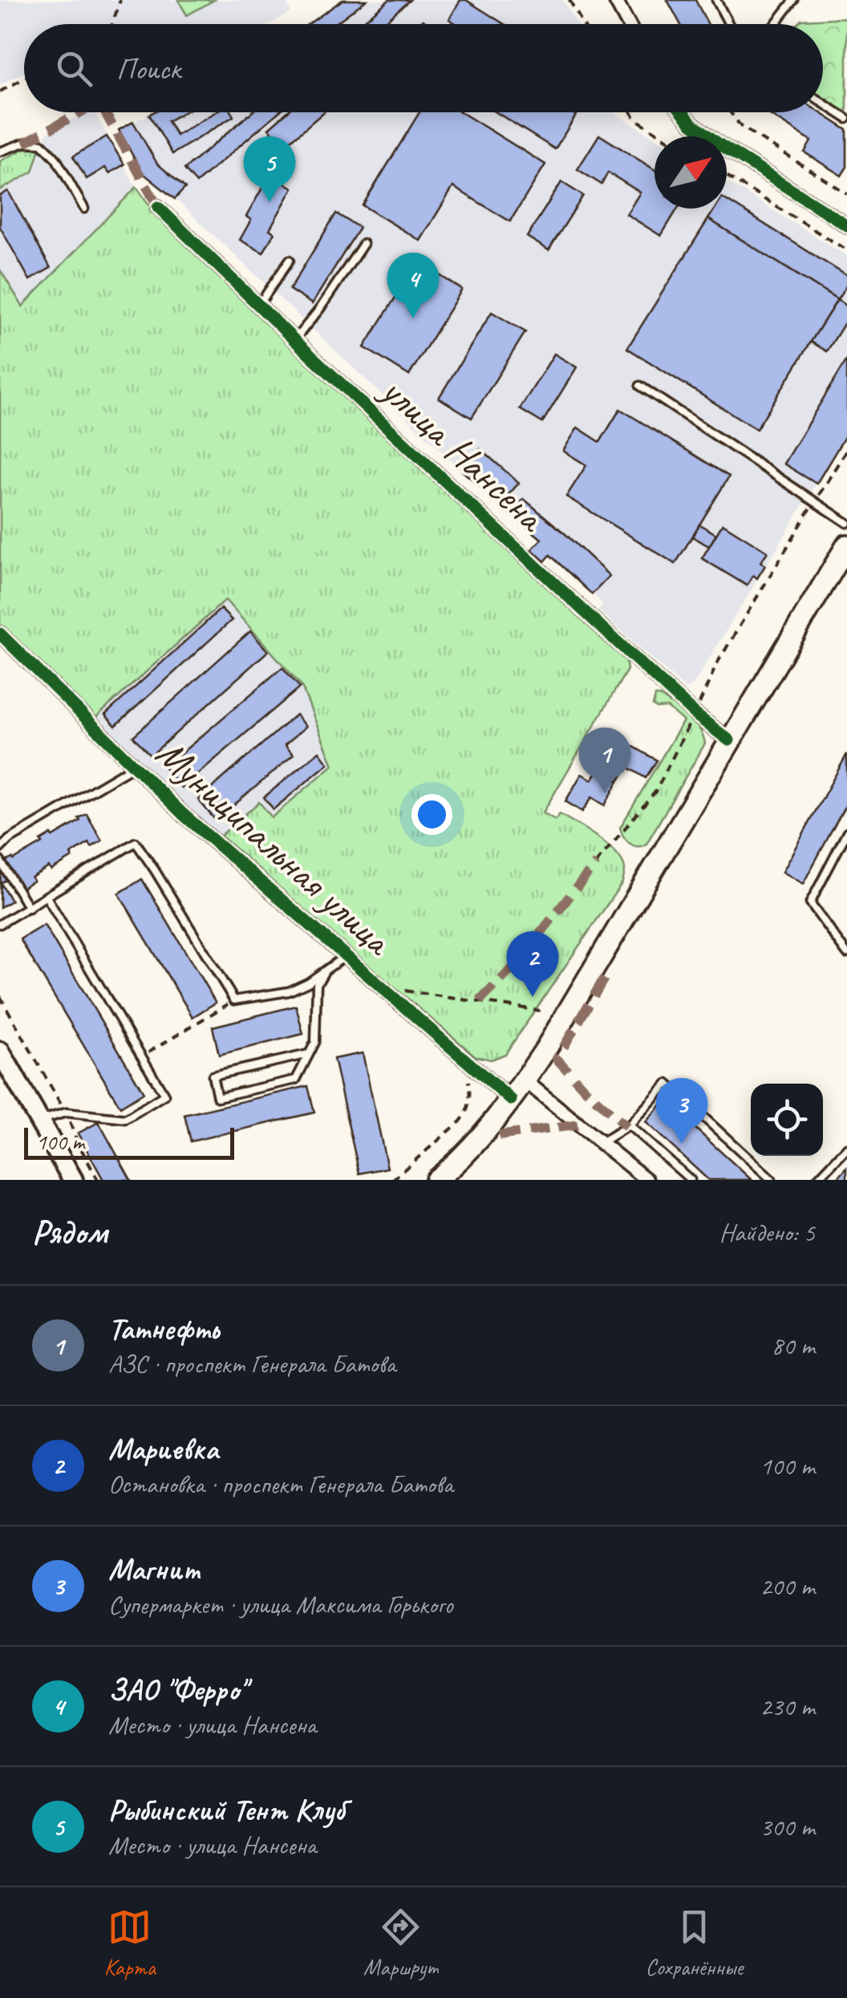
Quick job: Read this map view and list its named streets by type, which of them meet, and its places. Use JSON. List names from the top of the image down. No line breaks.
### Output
{"streets":{"street":["улица Нансена","Муниципальная улица"]},"scale_bar":"100 m","north":"top right","page":{"search":"Поиск","pins":["5","4","1","2","3"],"scale":"100 m","heading":["Рядом","Найдено: 5"],"list":[{"mark":"1","name":"Татнефть","note":"АЗС · проспект Генерала Батова","value":"80 m"},{"mark":"2","name":"Мариевка","note":"Остановка · проспект Генерала Батова","value":"100 m"},{"mark":"3","name":"Магнит","note":"Супермаркет · улица Максима Горького","value":"200 m"},{"mark":"4","name":"ЗАО \"Ферро\"","note":"Место · улица Нансена","value":"230 m"},{"mark":"5","name":"Рыбинский Тент Клуб","note":"Место · улица Нансена","value":"300 m"}],"nav":["Карта","Маршрут","Сохранённые"]}}
